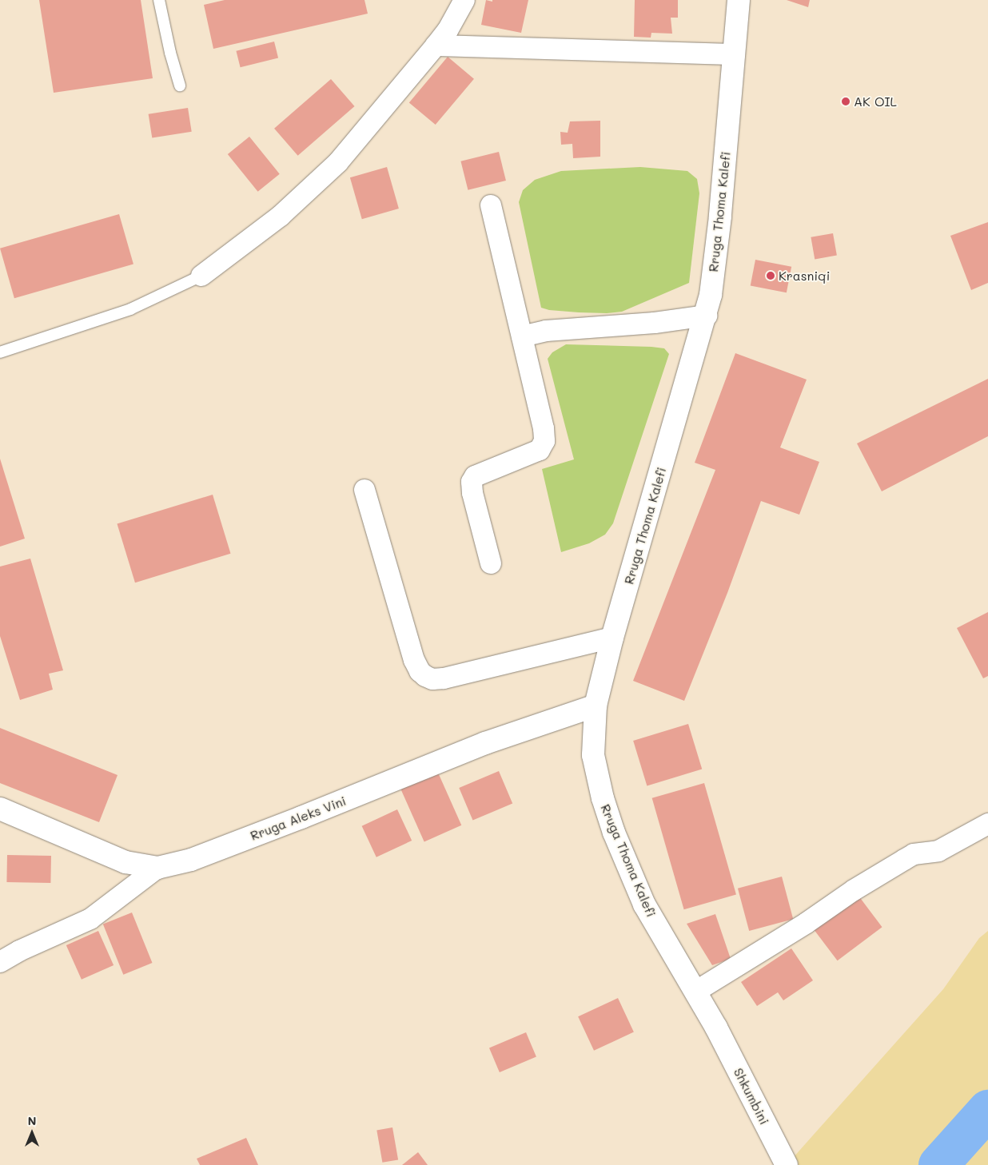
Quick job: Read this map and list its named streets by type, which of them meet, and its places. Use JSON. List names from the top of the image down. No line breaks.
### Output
{"streets":{"main road":["Rruga Thoma Kalefi","Rruga Aleks Vini","Shkumbini"]},"crossings":[["Rruga Thoma Kalefi","Rruga Aleks Vini"],["Rruga Thoma Kalefi","Shkumbini"]],"places":["AK OIL","Krasniqi"],"north":"top"}
